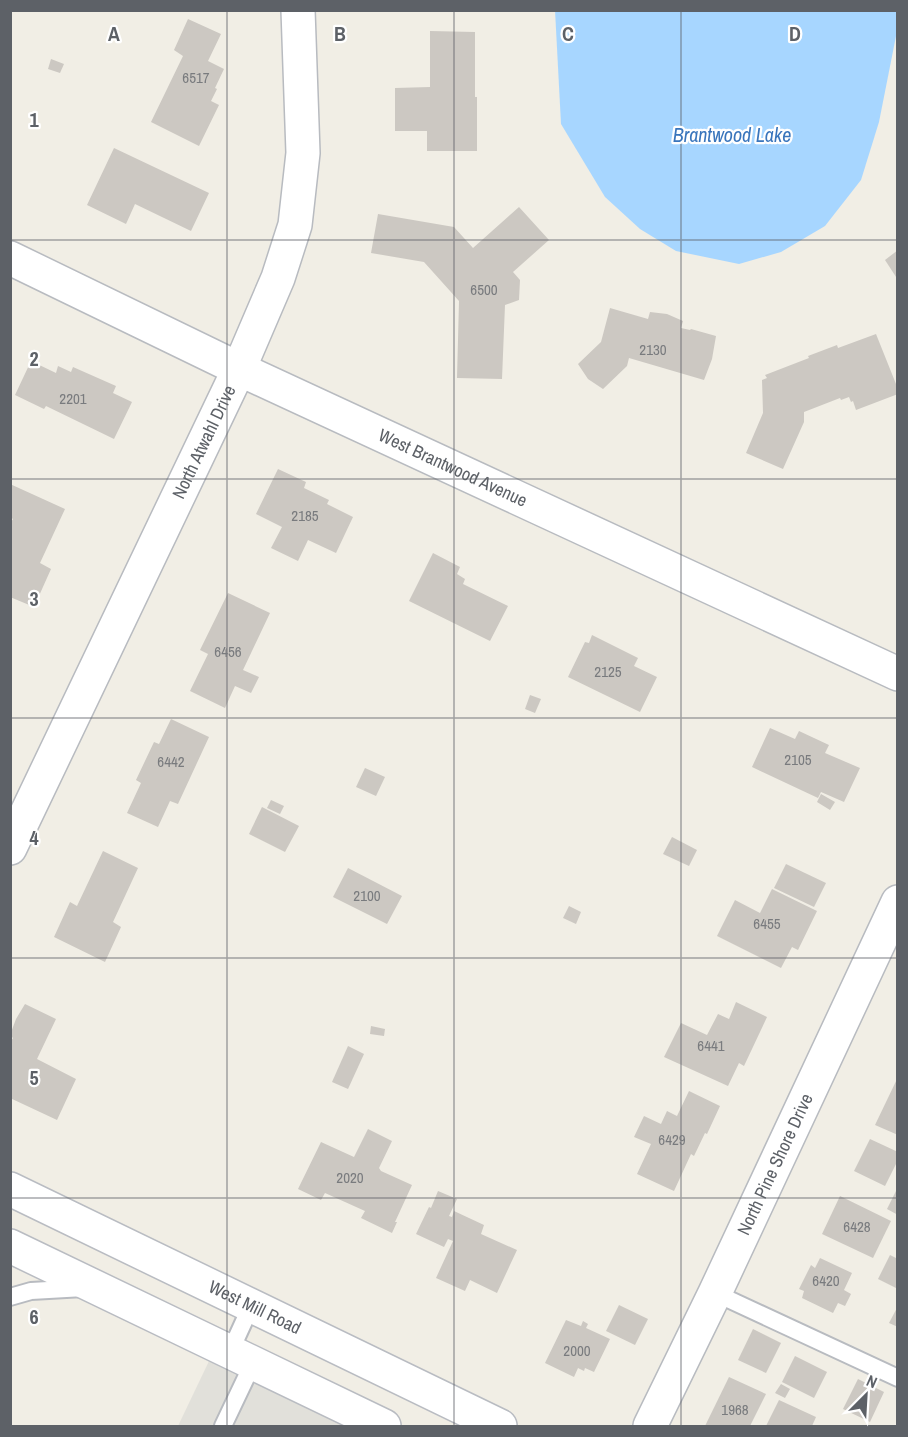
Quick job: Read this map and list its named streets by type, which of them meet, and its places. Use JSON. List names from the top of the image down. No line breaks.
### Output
{"streets":{"street":["North Atwahl Drive","West Brantwood Avenue","North Pine Shore Drive","West Mill Road"]},"crossings":[["North Atwahl Drive","West Brantwood Avenue"]],"water":["Brantwood Lake"],"house_numbers":["6517","6500","2130","2201","2185","6456","2125","2105","6442","2100","6455","6441","6429","2020","6428","6420","2000","1968"],"north":"top right","grid":{"columns":["A","B","C","D"],"rows":["1","2","3","4","5","6"]}}
